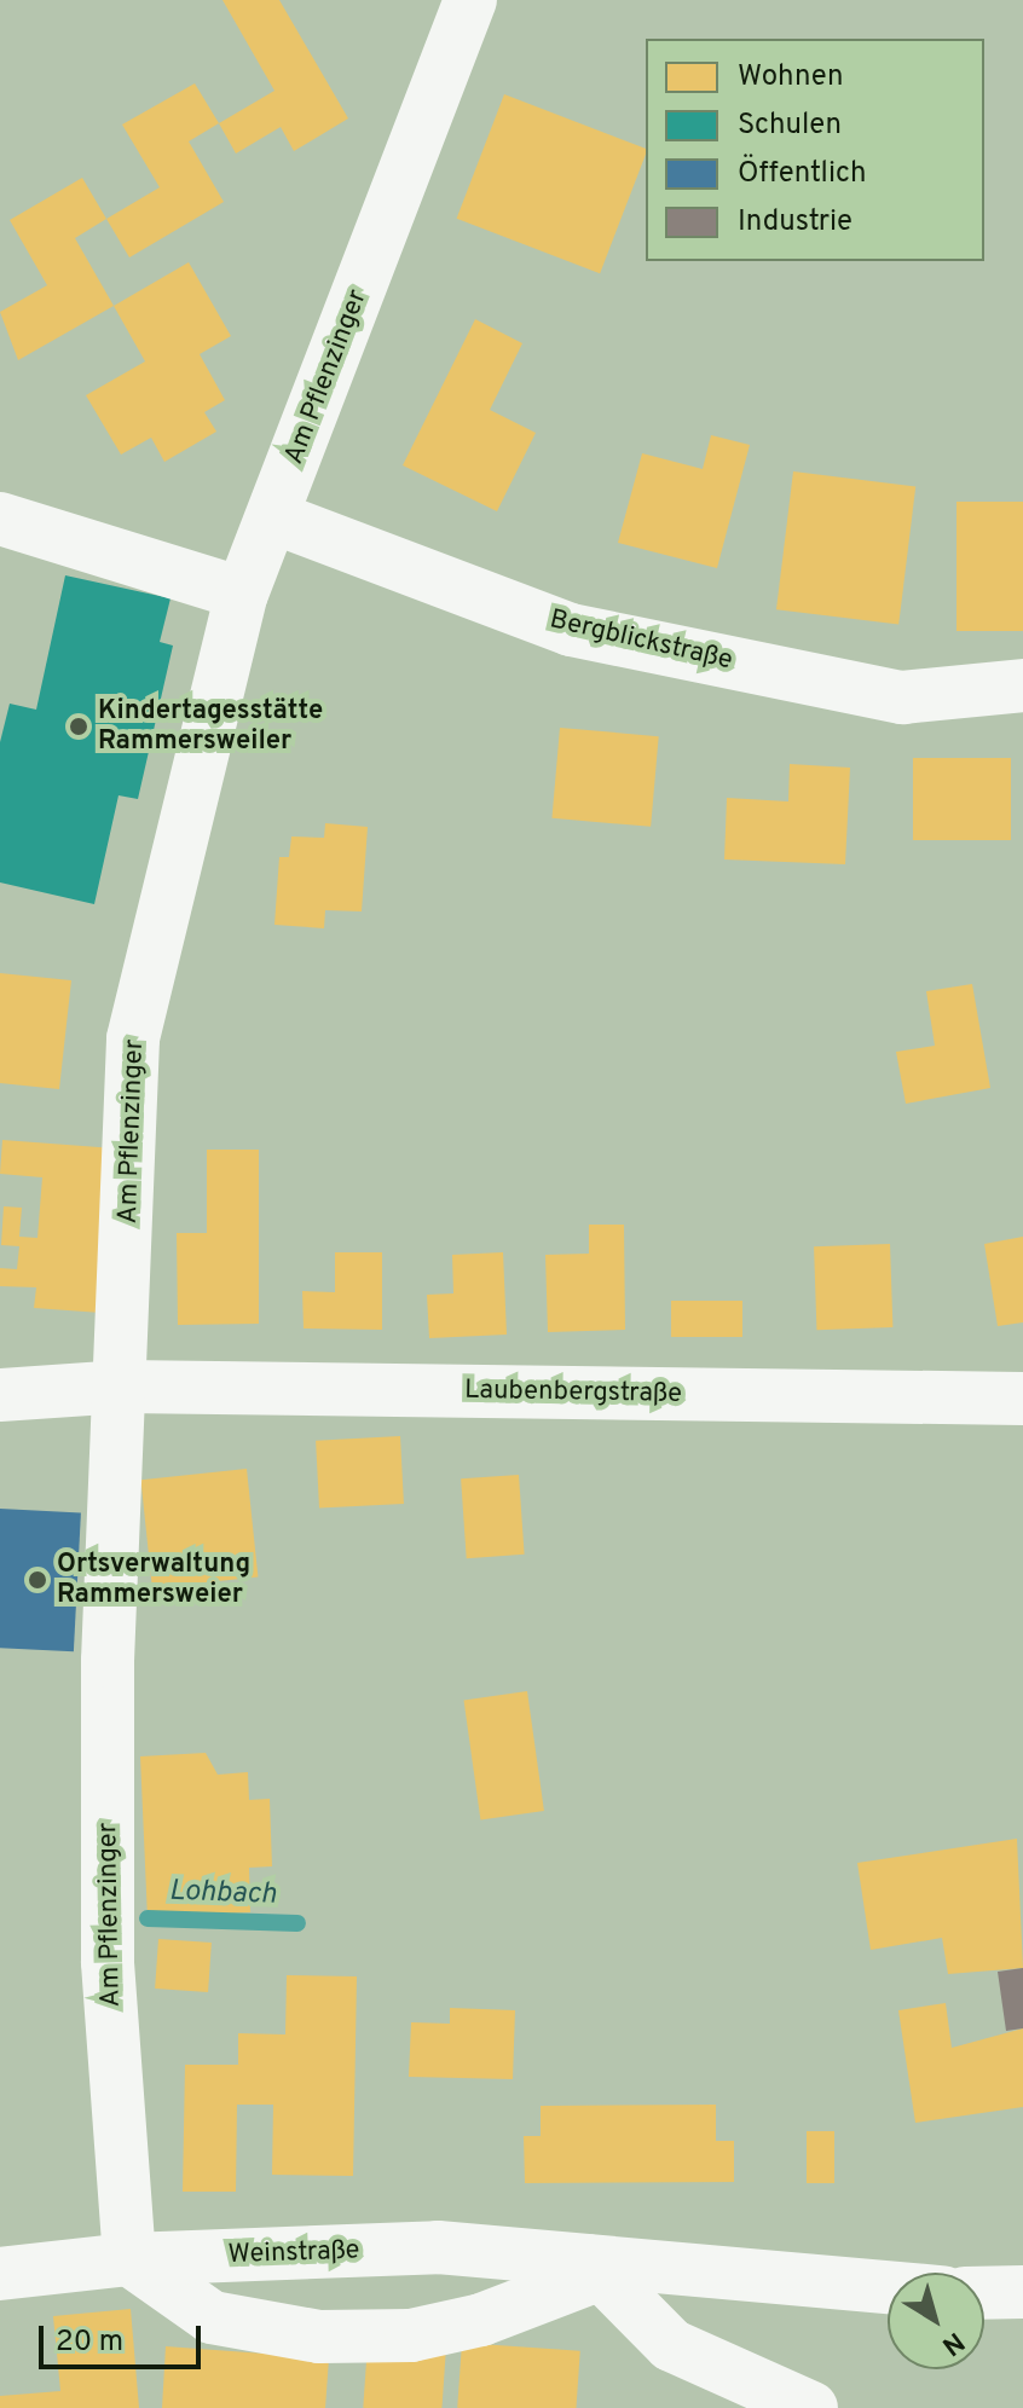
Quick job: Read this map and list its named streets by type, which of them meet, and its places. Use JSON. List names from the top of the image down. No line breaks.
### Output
{"streets":{"street":["Am Pflenzinger","Bergblickstraße","Laubenbergstraße","Weinstraße"]},"crossings":[["Am Pflenzinger","Bergblickstraße"],["Am Pflenzinger","Laubenbergstraße"],["Am Pflenzinger","Weinstraße"]],"water":["Lohbach"],"places":["Kindertagesstätte Rammersweiler","Ortsverwaltung Rammersweier"],"legend":["Wohnen","Schulen","Öffentlich","Industrie"],"scale_bar":"20 m","north":"bottom right"}
